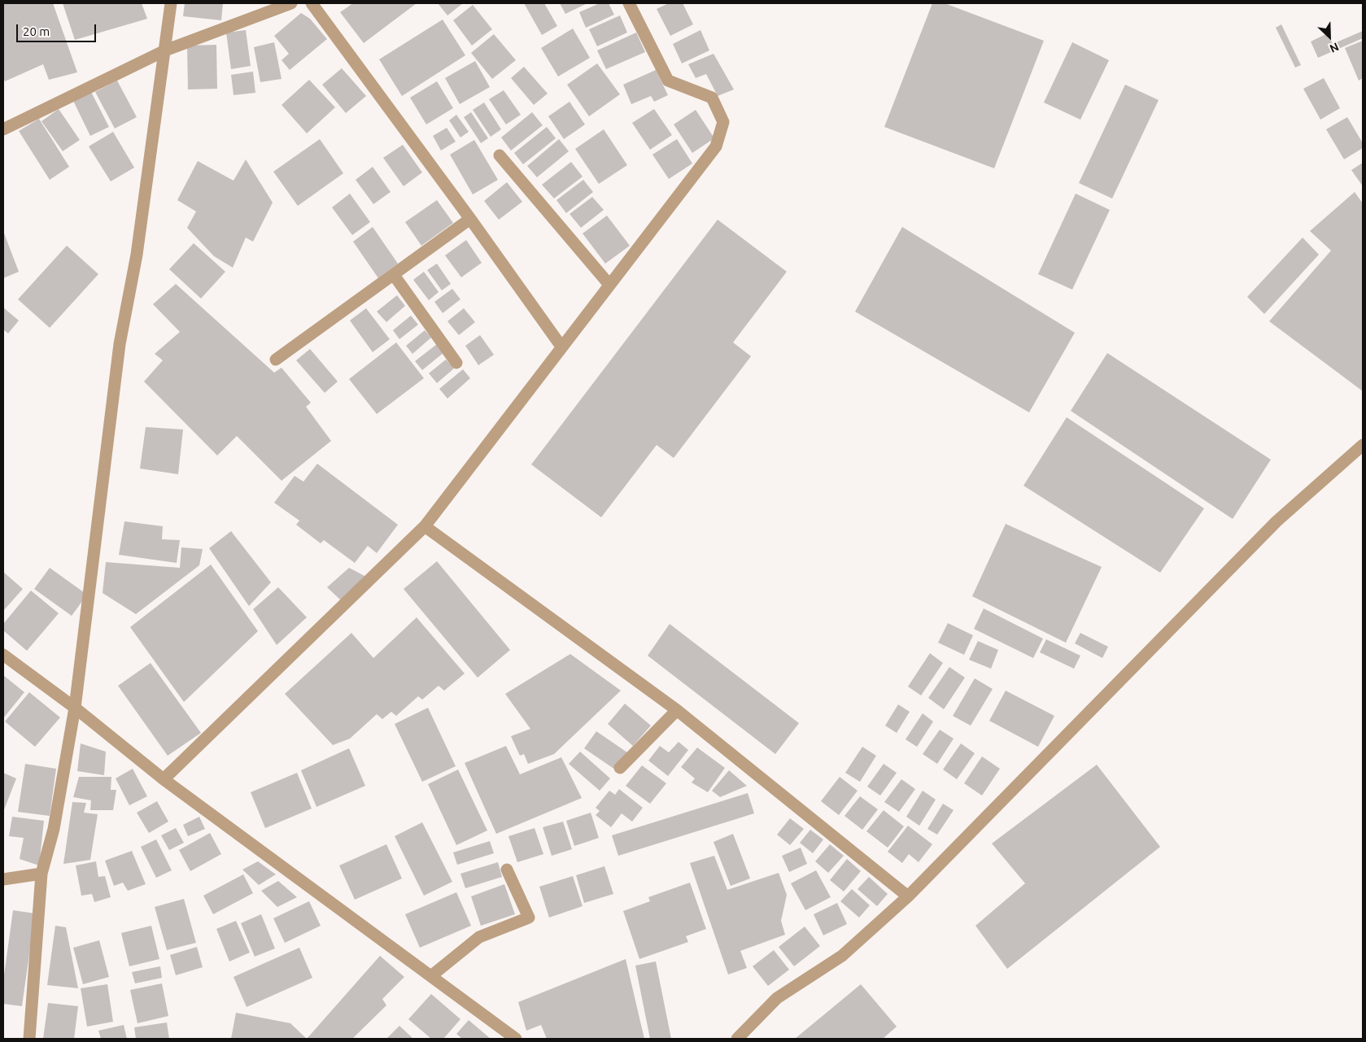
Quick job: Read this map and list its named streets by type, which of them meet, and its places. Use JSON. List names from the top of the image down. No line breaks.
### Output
{"scale_bar":"20 m","north":"bottom right"}
